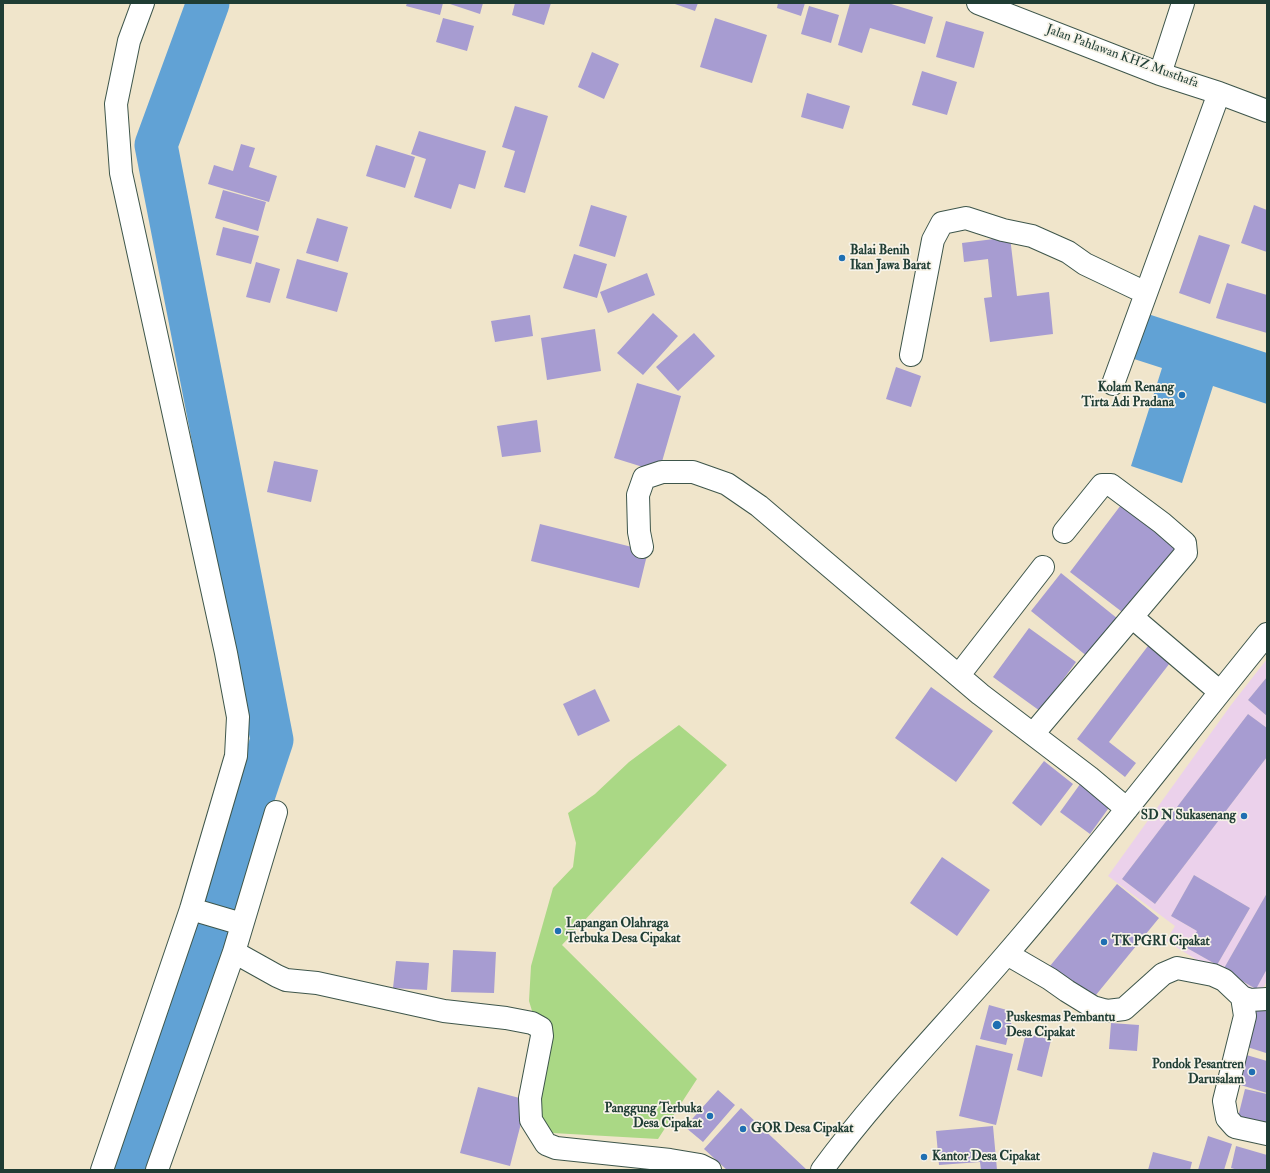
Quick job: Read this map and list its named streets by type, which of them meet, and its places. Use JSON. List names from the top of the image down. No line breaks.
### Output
{"streets":{"street":["Jalan Pahlawan KHZ Musthafa"]},"places":["Balai Benih Ikan Jawa Barat","Kolam Renang Tirta Adi Pradana","SD N Sukasenang","Lapangan Olahraga Terbuka Desa Cipakat","TK PGRI Cipakat","Puskesmas Pembantu Desa Cipakat","Pondok Pesantren Darusalam","Panggung Terbuka Desa Cipakat","GOR Desa Cipakat","Kantor Desa Cipakat"]}
